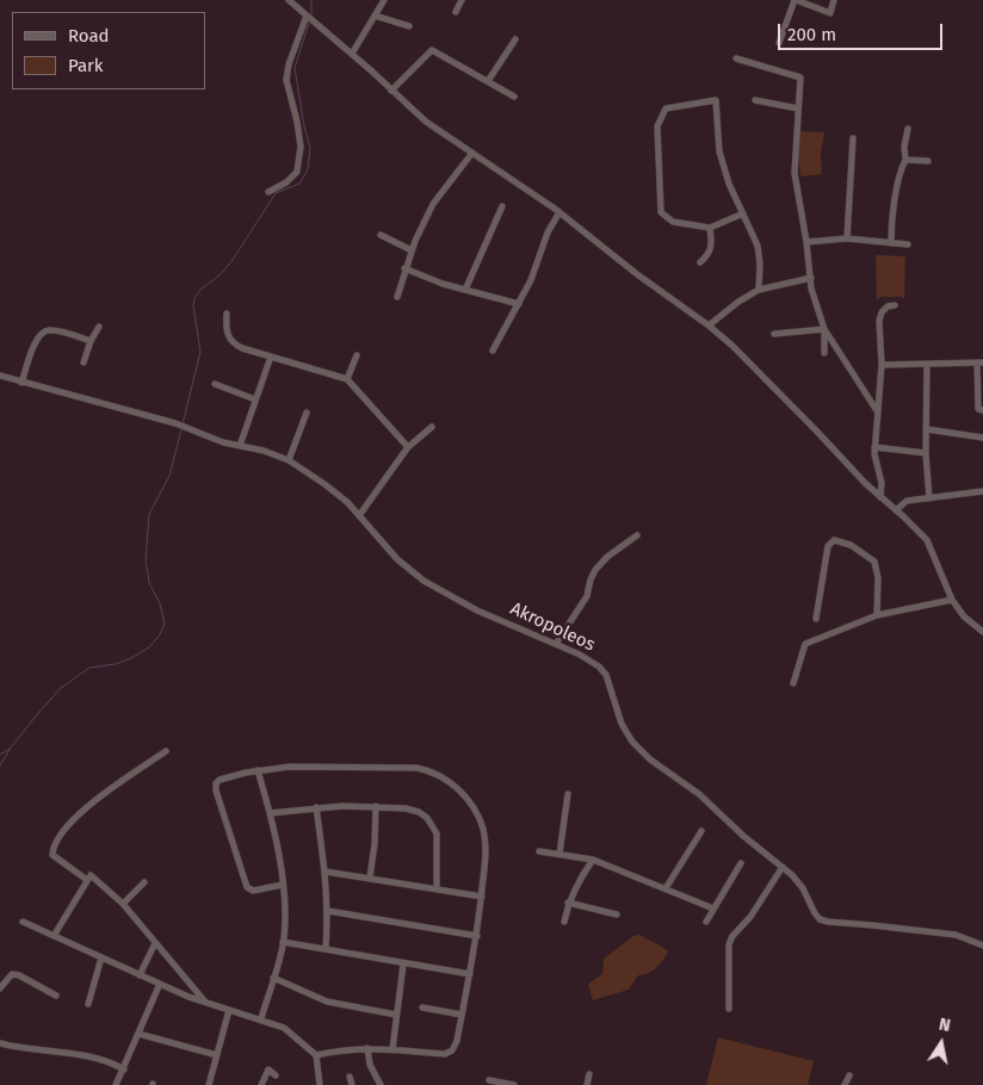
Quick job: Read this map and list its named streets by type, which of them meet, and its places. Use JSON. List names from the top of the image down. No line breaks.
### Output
{"streets":{"street":["Akropoleos"]},"legend":["Road","Park"],"scale_bar":"200 m","north":"top"}
